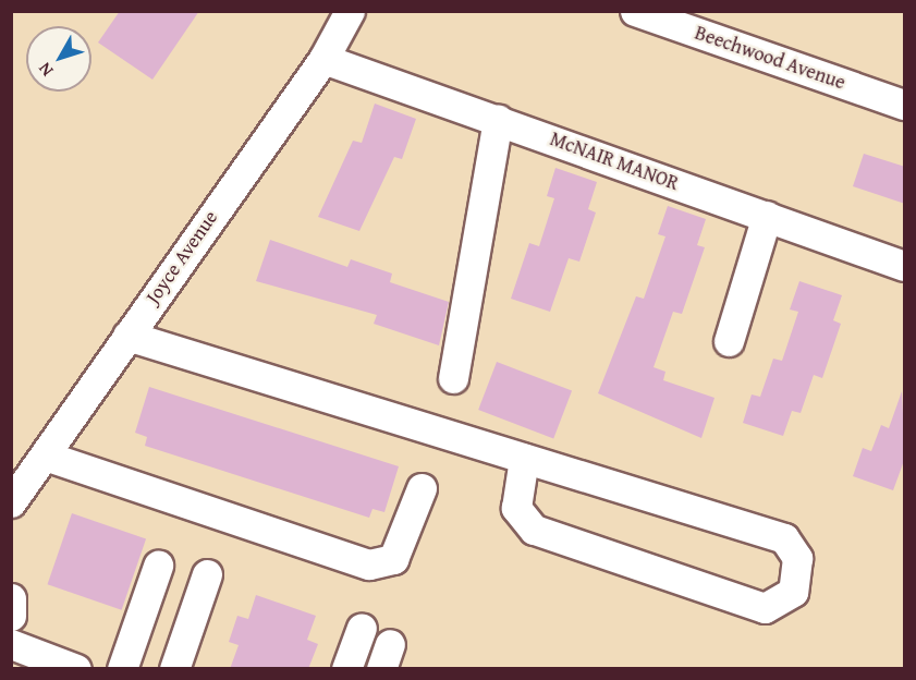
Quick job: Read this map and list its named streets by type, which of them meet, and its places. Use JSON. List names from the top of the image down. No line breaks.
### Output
{"streets":{"street":["Beechwood Avenue","McNAIR MANOR","Joyce Avenue"]},"crossings":[["McNAIR MANOR","Joyce Avenue"]],"north":"bottom left"}
